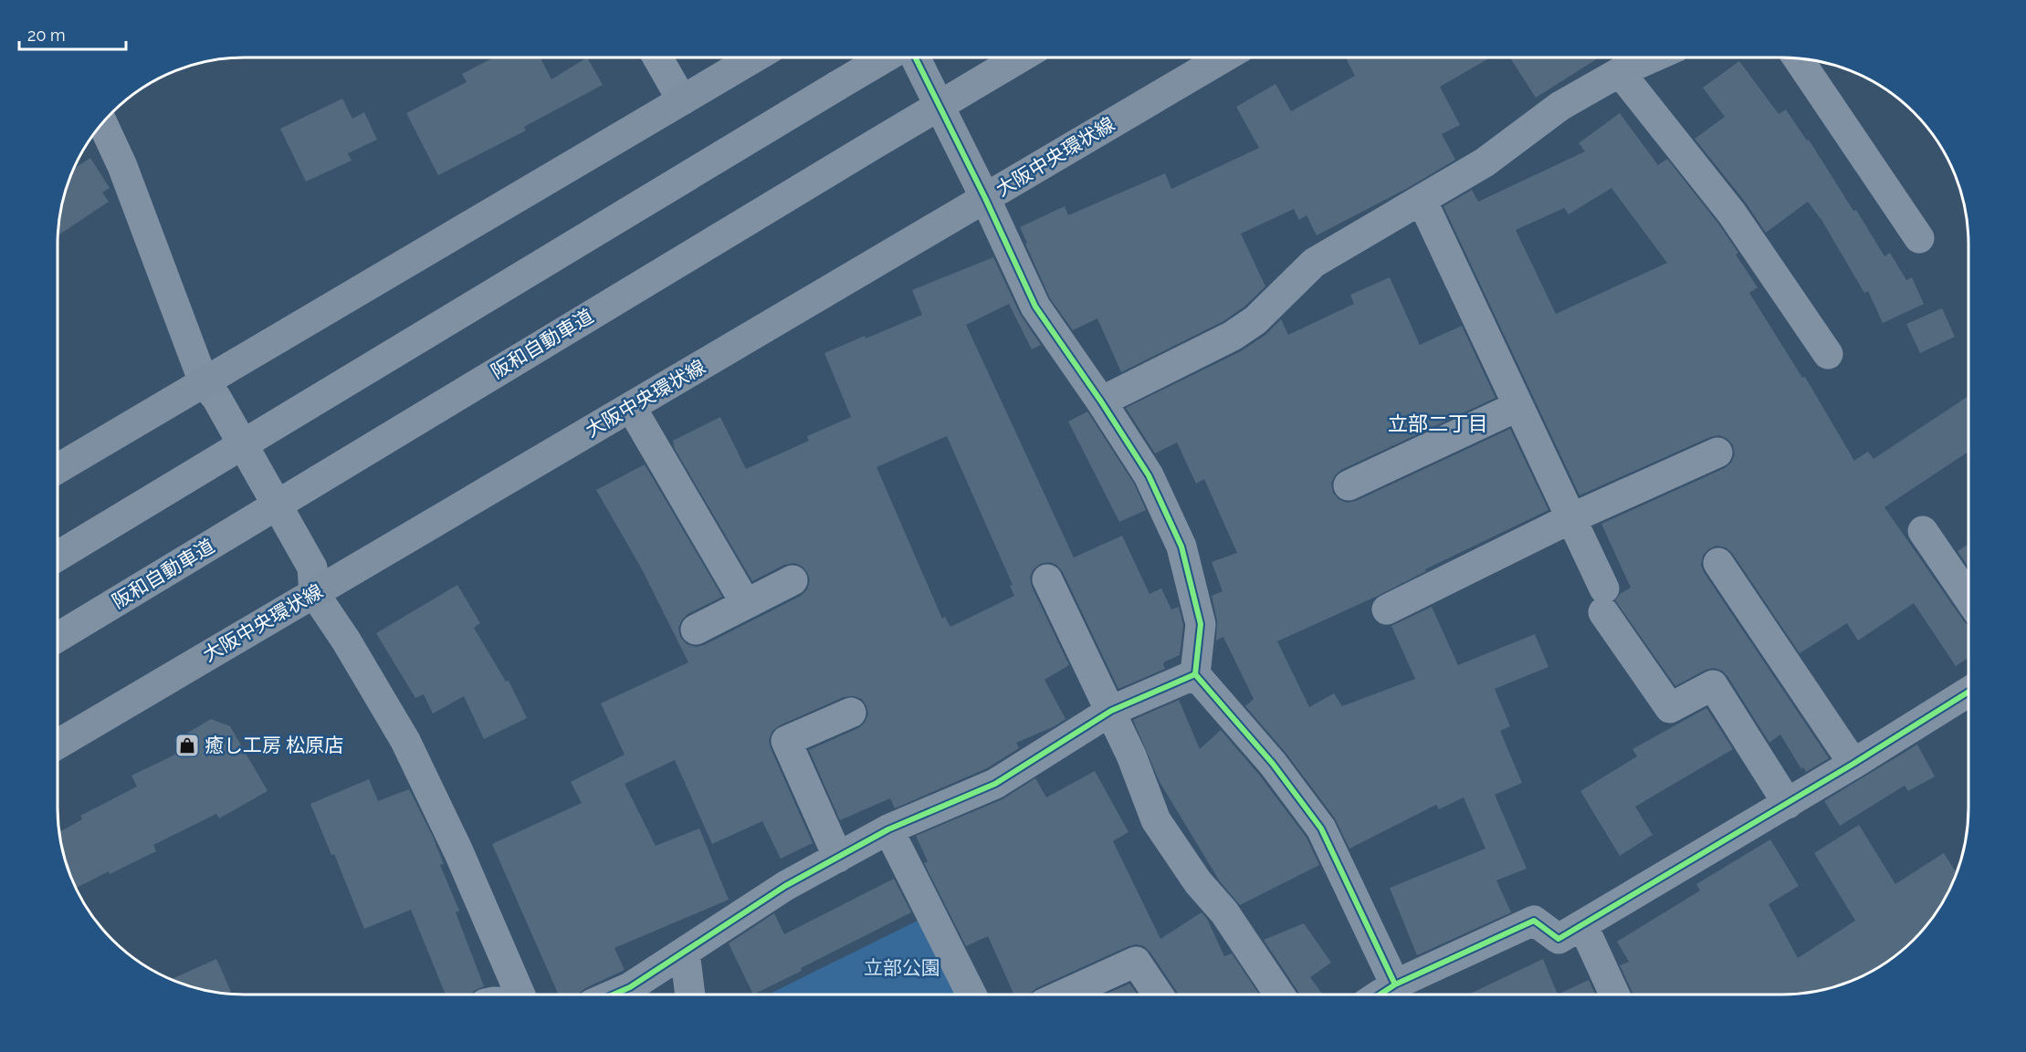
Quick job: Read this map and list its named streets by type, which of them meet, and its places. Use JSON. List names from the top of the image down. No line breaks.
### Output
{"streets":{"highway":["阪和自動車道"],"main road":["大阪中央環状線"]},"districts":["立部二丁目"],"parks":["立部公園"],"places":{"shop":["癒し工房 松原店"]},"scale_bar":"20 m"}
